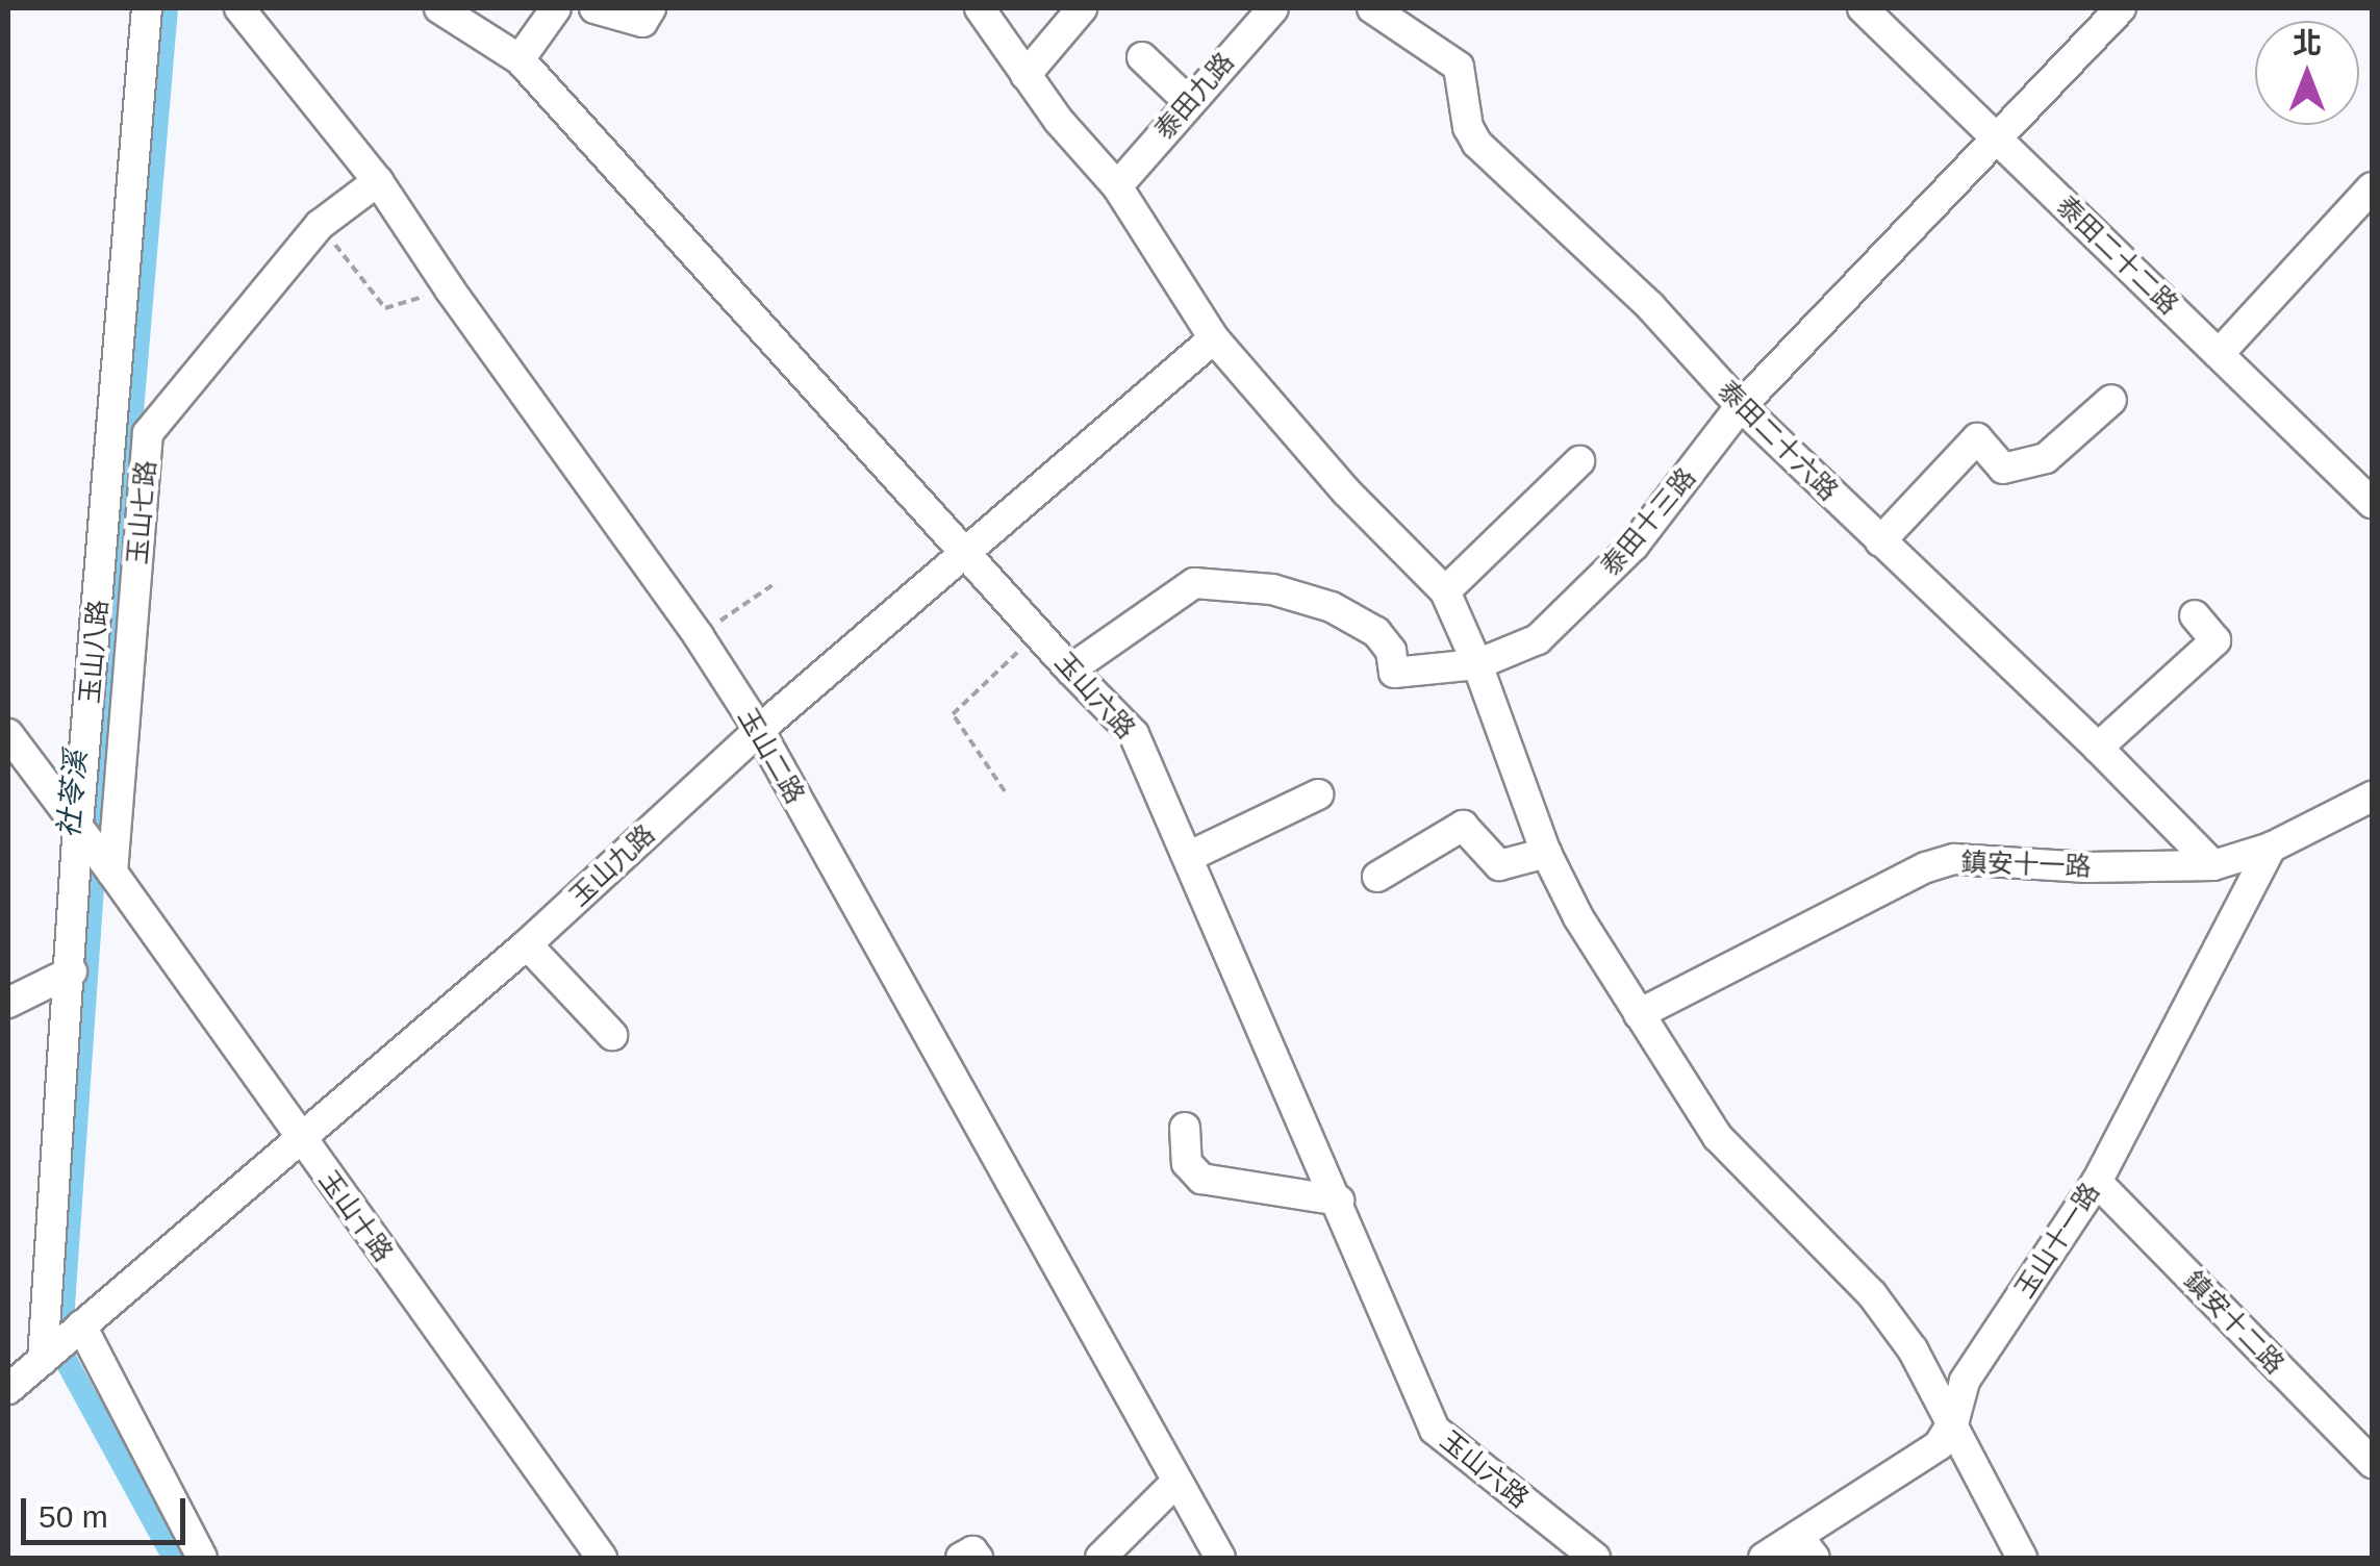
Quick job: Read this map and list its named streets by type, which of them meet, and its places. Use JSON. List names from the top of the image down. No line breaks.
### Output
{"streets":{"street":["泰田九路","泰田二十二路","泰田二十六路","玉山七路","泰田十三路","玉山八路","玉山六路","玉山二路","鎮安十一路","玉山九路","玉山十路","玉山十一路","鎮安十二路"]},"crossings":[["泰田二十二路","泰田十三路"],["泰田二十六路","泰田十三路"],["泰田二十六路","鎮安十一路"],["玉山七路","玉山二路"],["玉山七路","玉山十路"],["泰田十三路","玉山六路"],["玉山八路","玉山九路"],["玉山八路","玉山十路"],["玉山六路","玉山九路"],["玉山二路","玉山九路"],["鎮安十一路","玉山十一路"],["玉山九路","玉山十路"],["玉山十一路","鎮安十二路"]],"water":["社苓溪"],"scale_bar":"50 m","north":"top"}
